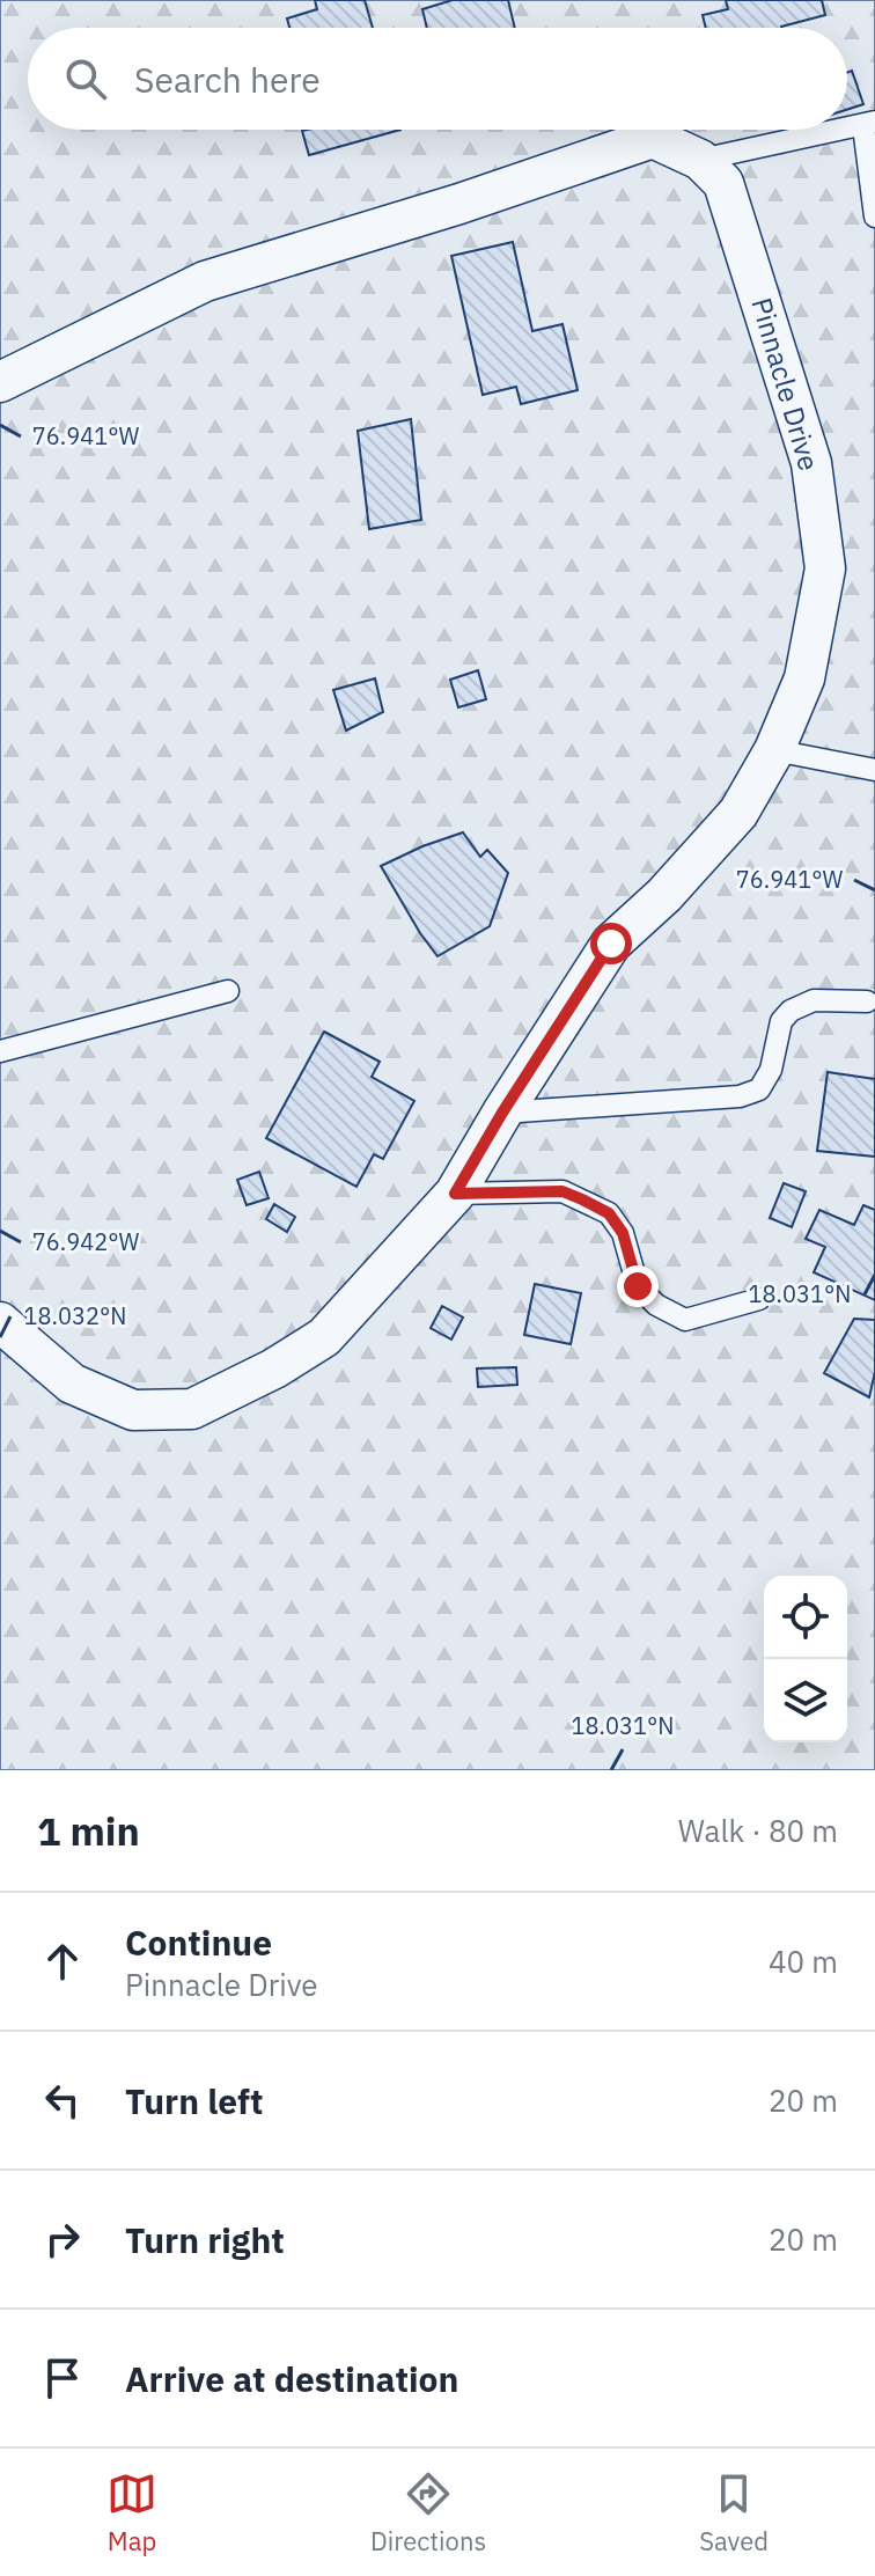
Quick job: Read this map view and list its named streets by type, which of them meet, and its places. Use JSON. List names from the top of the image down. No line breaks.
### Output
{"streets":{"street":["Pinnacle Drive"]},"page":{"search":"Search here","heading":["1 min","Walk · 80 m"],"list":[["Continue","Pinnacle Drive","40 m"],["Turn left","20 m"],["Turn right","20 m"],"Arrive at destination"],"nav":["Map","Directions","Saved"]},"coordinates":["76.941°W","76.942°W","18.031°N","18.032°N"]}
